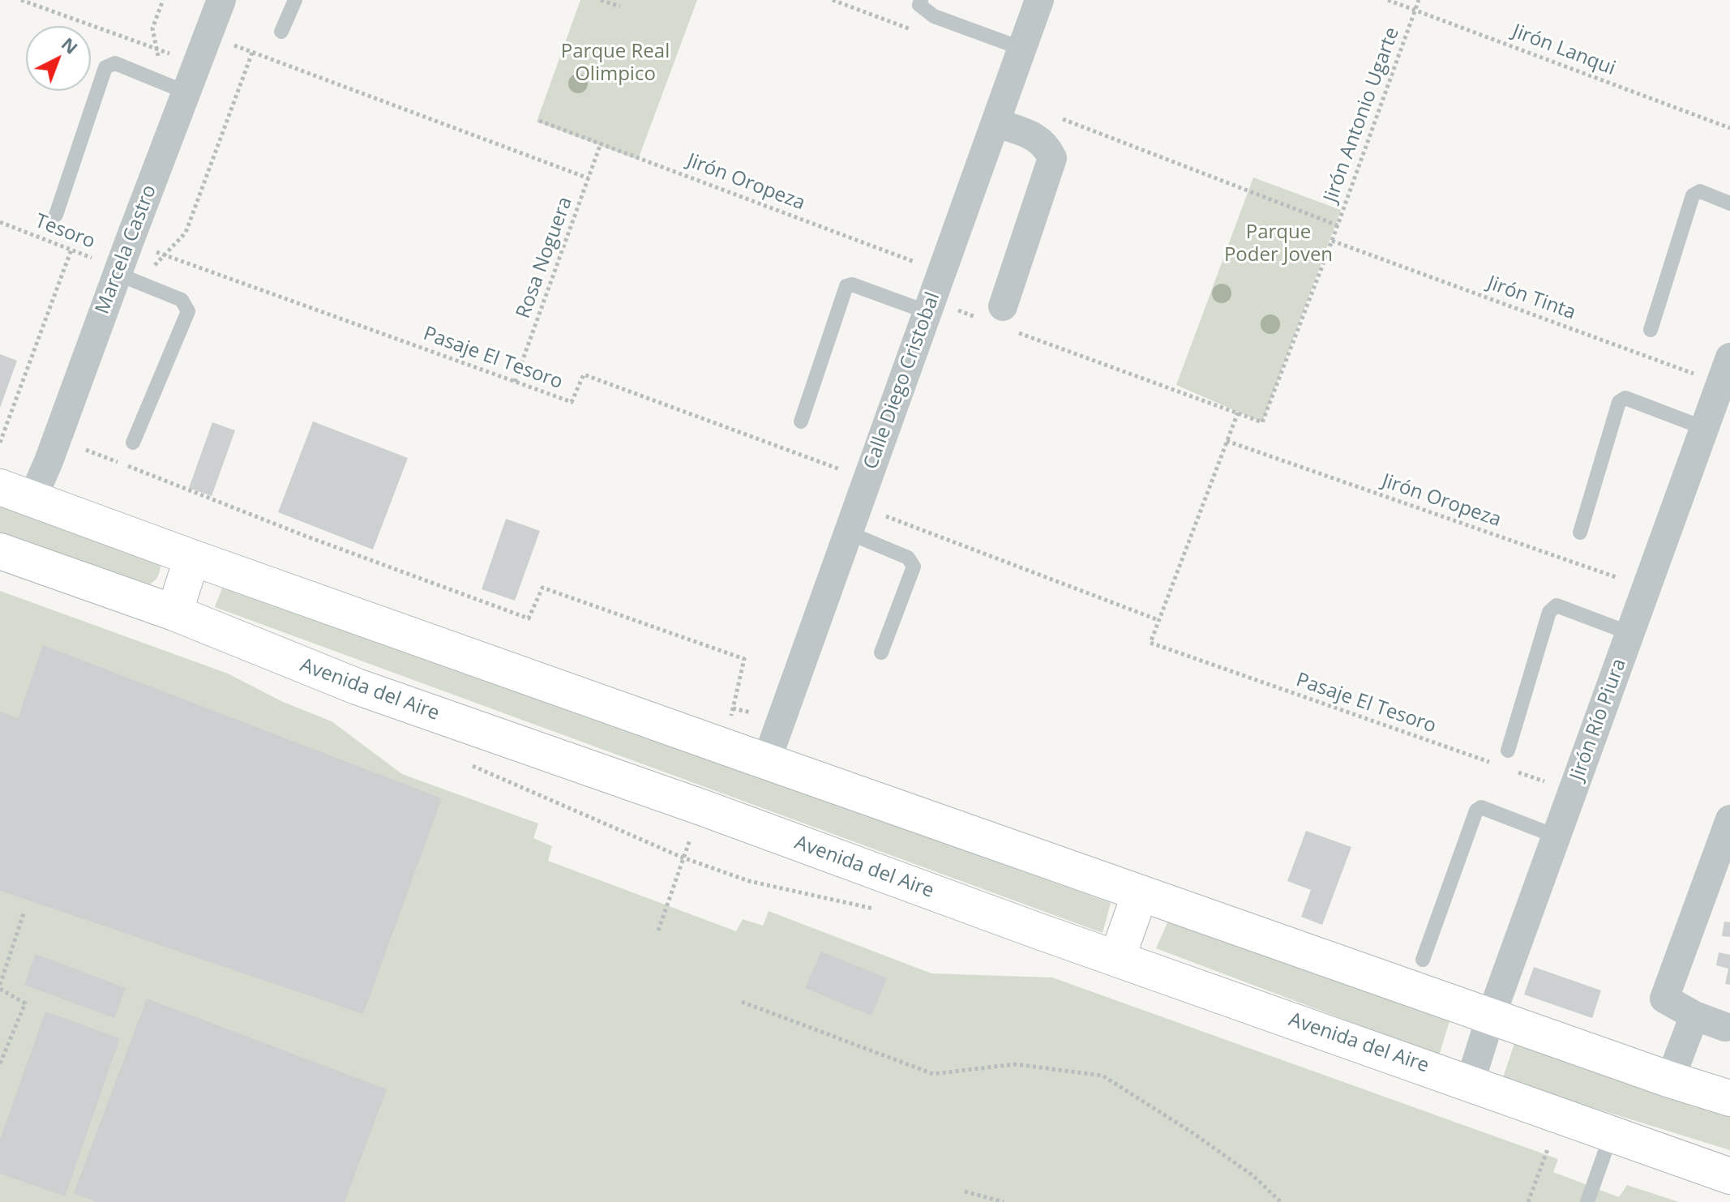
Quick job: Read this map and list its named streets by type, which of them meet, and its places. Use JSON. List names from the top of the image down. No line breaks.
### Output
{"streets":{"main road":["Avenida del Aire"],"street":["Marcela Castro","Calle Diego Cristobal","Jirón Río Piura"],"path":["Jirón Lanqui","Jirón Antonio Ugarte","Jirón Oropeza","Tesoro","Rosa Noguera","Jirón Tinta","Pasaje El Tesoro"]},"crossings":[["Jirón Lanqui","Jirón Antonio Ugarte"],["Jirón Antonio Ugarte","Jirón Tinta"],["Jirón Oropeza","Rosa Noguera"],["Jirón Oropeza","Calle Diego Cristobal"],["Jirón Oropeza","Jirón Río Piura"],["Tesoro","Marcela Castro"],["Tesoro","Pasaje El Tesoro"],["Marcela Castro","Pasaje El Tesoro"],["Rosa Noguera","Pasaje El Tesoro"],["Jirón Tinta","Jirón Río Piura"],["Pasaje El Tesoro","Calle Diego Cristobal"],["Avenida del Aire","Jirón Río Piura"]],"parks":["Parque Real Olimpico","Parque Poder Joven"],"north":"top right"}
